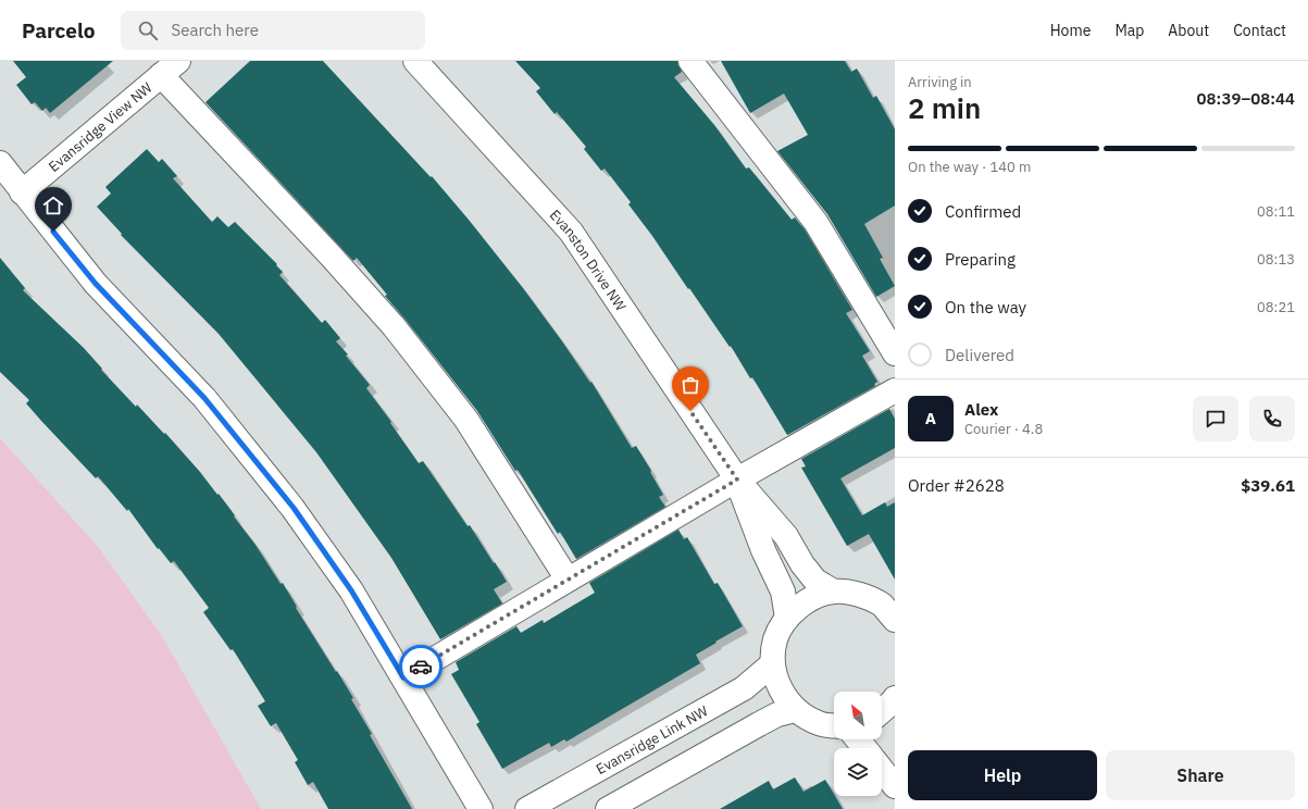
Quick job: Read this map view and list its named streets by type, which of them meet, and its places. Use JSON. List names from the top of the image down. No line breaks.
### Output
{"streets":{"street":["Evansridge View NW","Evanston Drive NW","Evansridge Link NW"]},"north":"top left","page":{"header":"Parcelo","search":"Search here","nav":["Home","Map","About","Contact"],"heading":["2 min","Arriving in","08:39–08:44"],"panel":["Alex","Courier · 4.8","Order #2628","$39.61"],"bar":"On the way · 140 m","list":[["Confirmed","08:11"],["Preparing","08:13"],["On the way","08:21"],"Delivered"],"round":"A","buttons":["Help","Share"]}}
